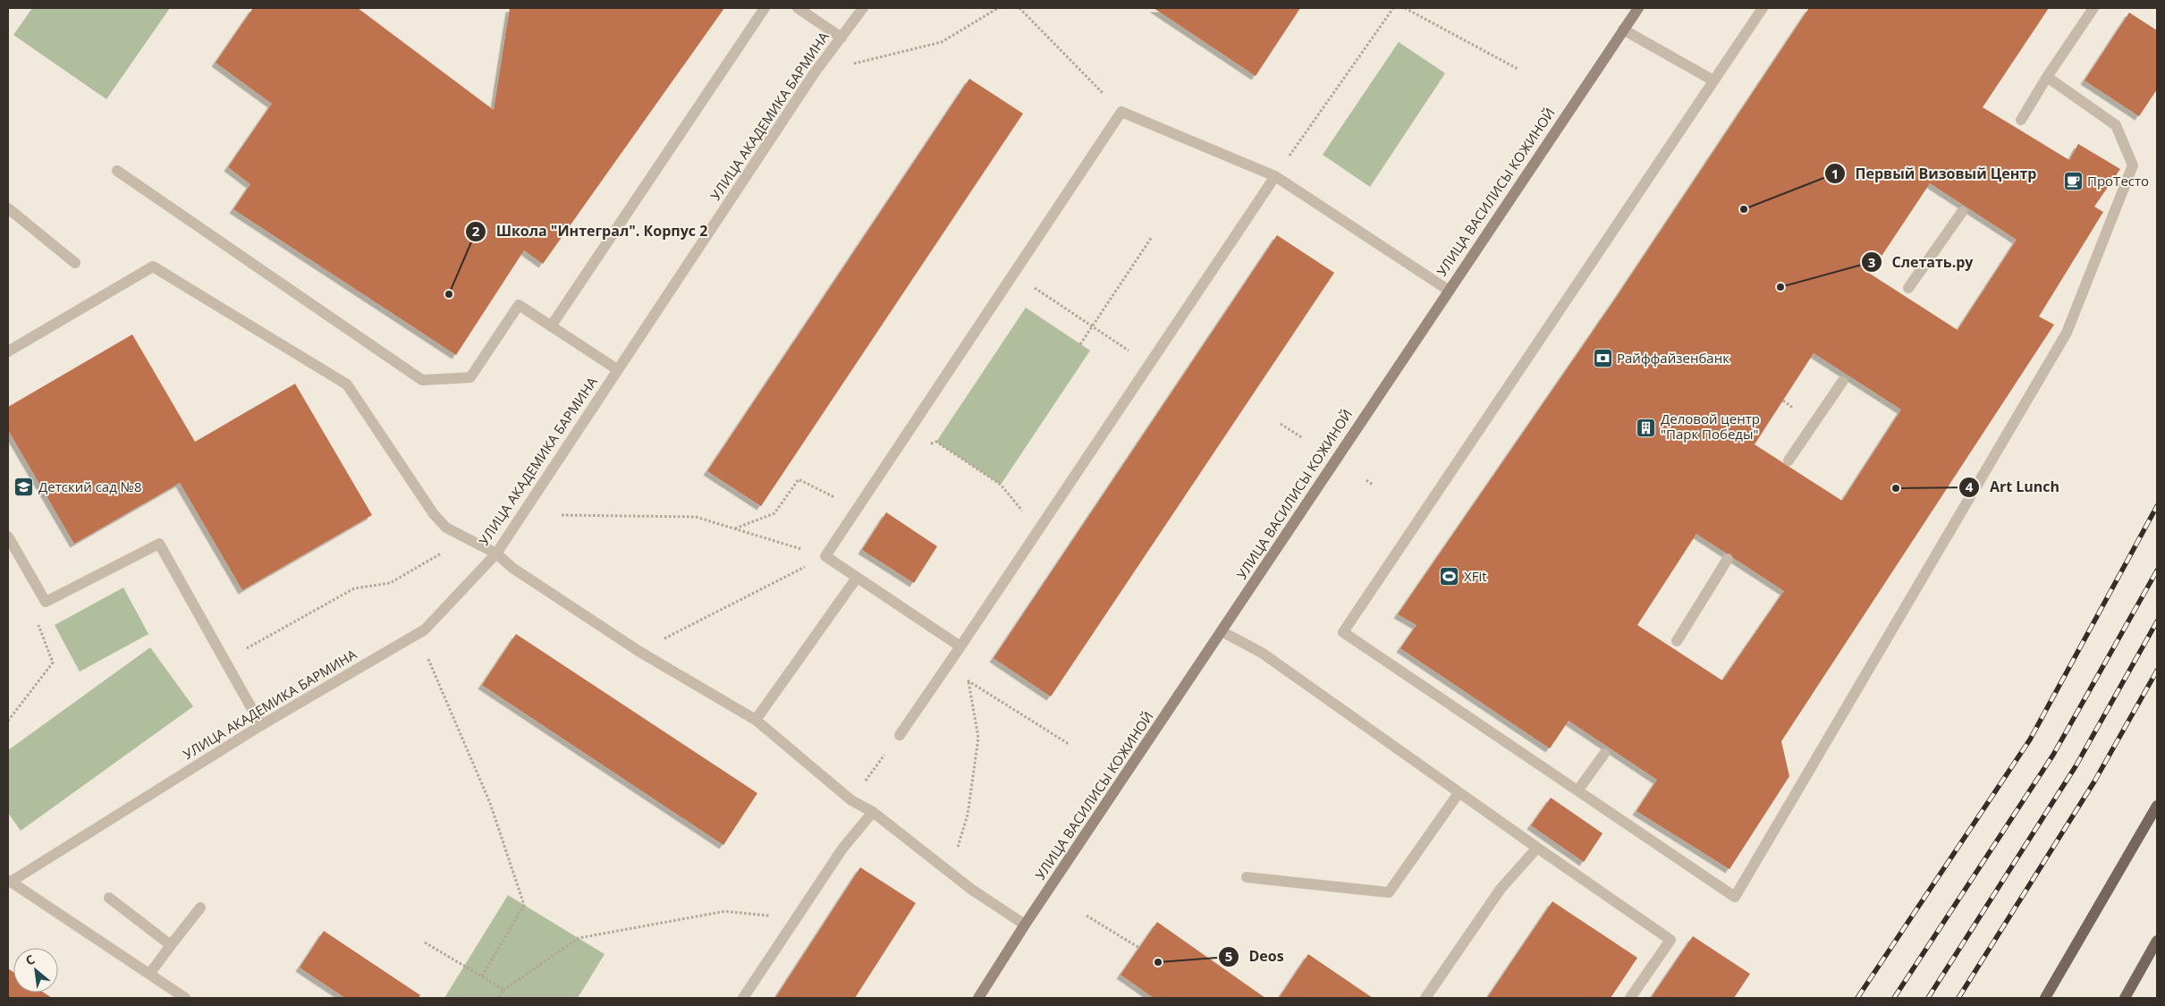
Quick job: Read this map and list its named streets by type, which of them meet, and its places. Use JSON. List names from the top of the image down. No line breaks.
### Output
{"streets":{"street":["УЛИЦА АКАДЕМИКА БАРМИНА","УЛИЦА ВАСИЛИСЫ КОЖИНОЙ"]},"places":{"cafe":["ПроТесто"],"other":["Первый Визовый Центр","Слетать.ру","Школа \"Интеграл\". Корпус 2","Art Lunch","Deos"],"bank":["Райффайзенбанк"],"building":["Деловой центр \"Парк Победы\""],"school or university":["Детский сад №8"],"sports":["XFit"]},"north":"top left"}
